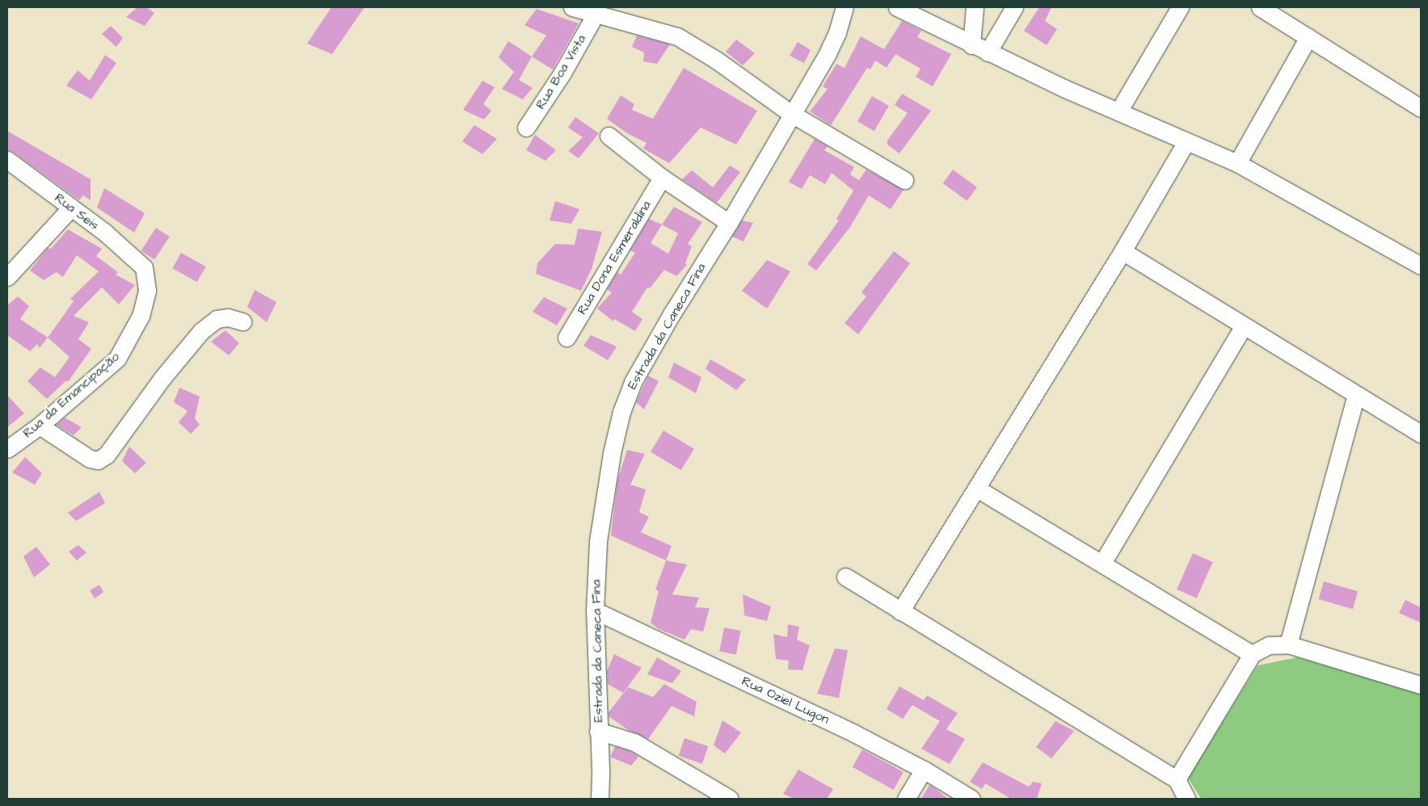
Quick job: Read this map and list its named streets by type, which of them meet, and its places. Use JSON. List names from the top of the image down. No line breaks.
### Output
{"streets":{"street":["Rua Boa Vista","Rua Seis","Rua Dona Esmeraldina","Estrada da Caneca Fina","Rua da Emancipação","Rua Oziel Lugon"]},"crossings":[["Rua Seis","Rua da Emancipação"],["Estrada da Caneca Fina","Rua Oziel Lugon"]]}
